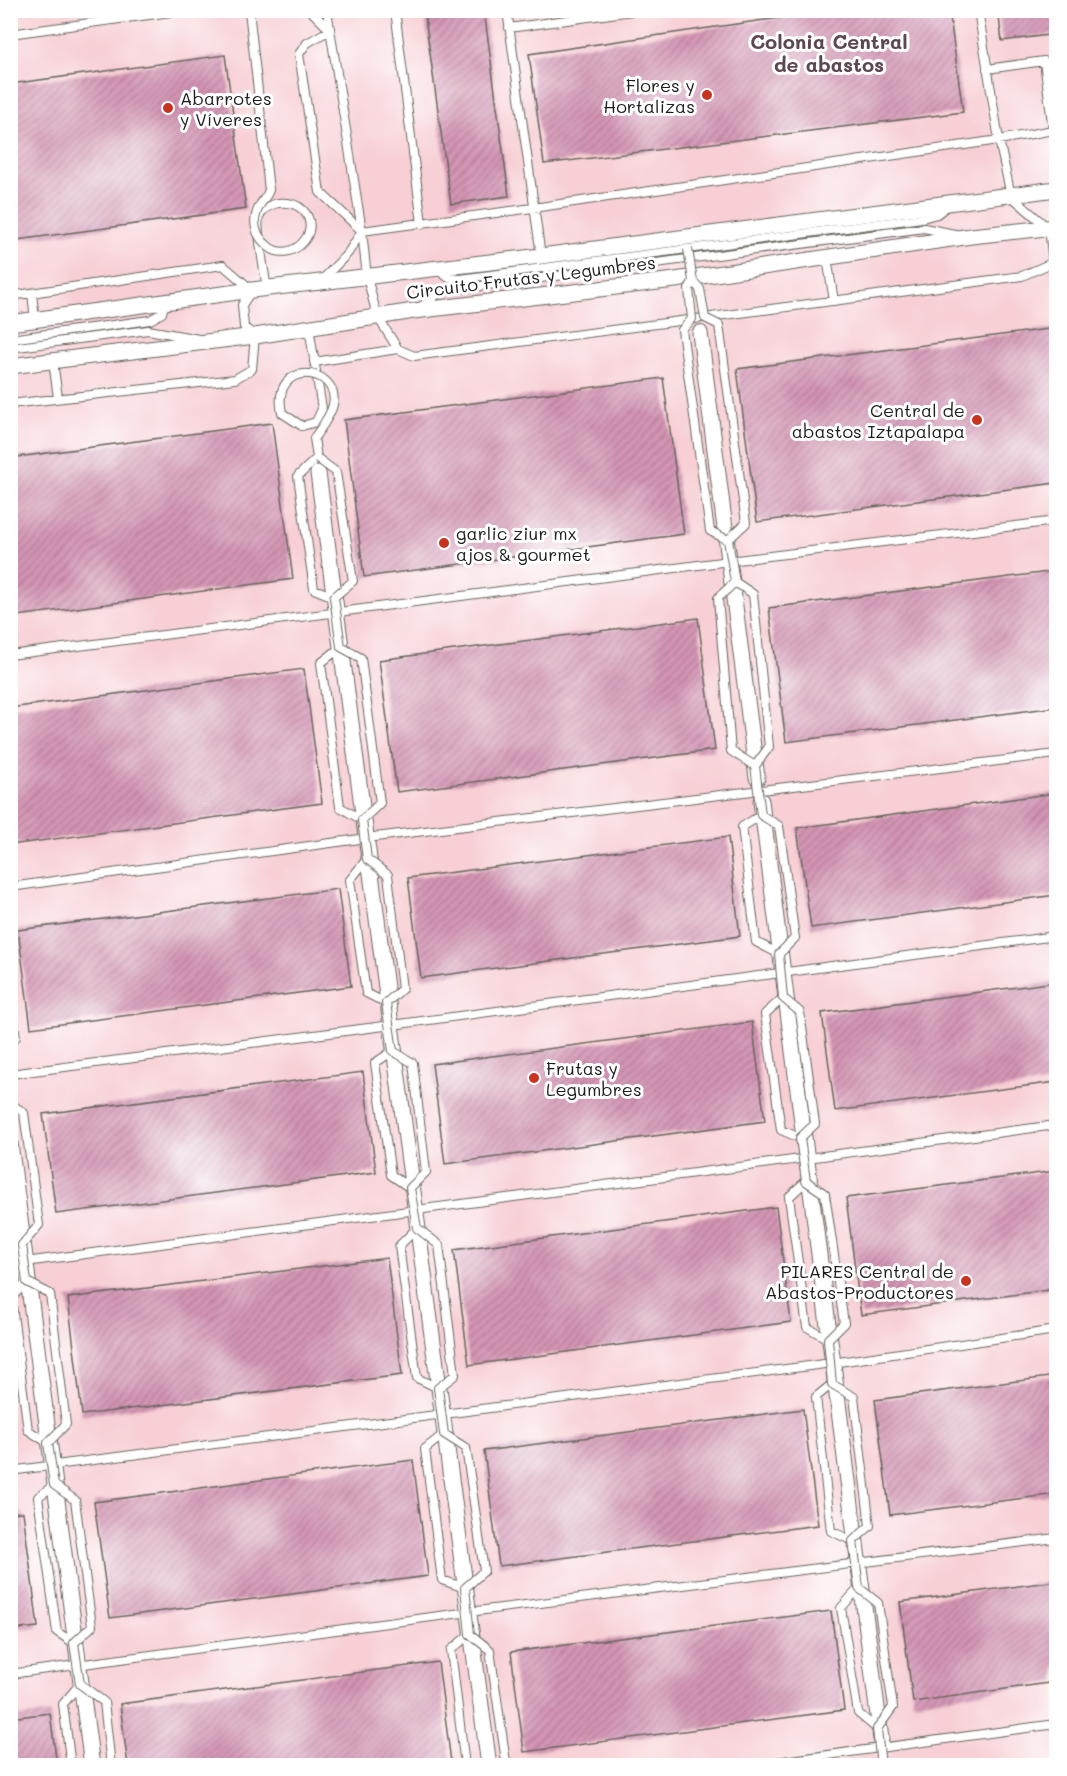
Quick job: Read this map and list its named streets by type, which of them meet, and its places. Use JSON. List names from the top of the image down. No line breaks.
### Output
{"streets":{"street":["Circuito Frutas y Legumbres"]},"districts":["Colonia Central de abastos"],"places":["Flores y Hortalizas","Abarrotes y Víveres","Central de abastos Iztapalapa","garlic ziur mx ajos & gourmet","Frutas y Legumbres","PILARES Central de Abastos-Productores"]}
